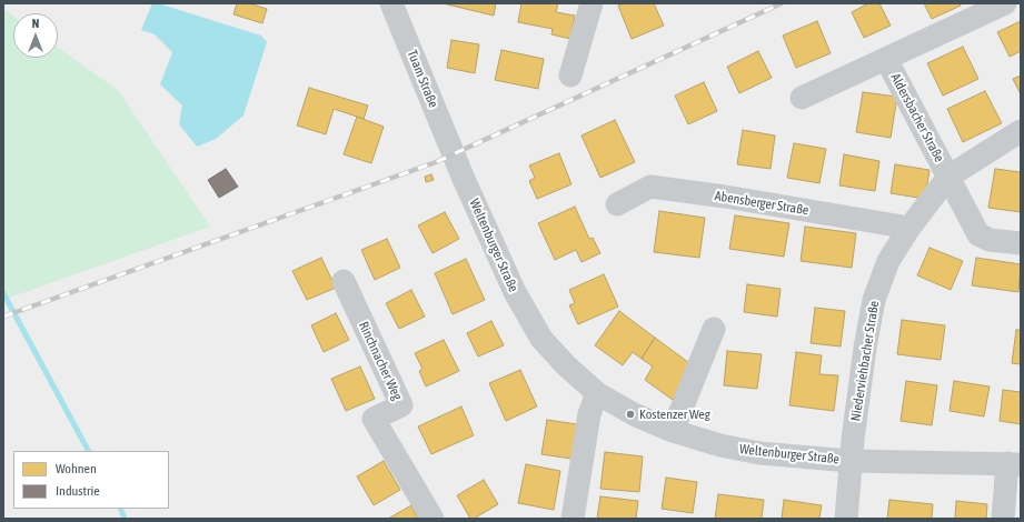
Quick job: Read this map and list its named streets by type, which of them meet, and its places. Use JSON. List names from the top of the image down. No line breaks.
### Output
{"streets":{"street":["Tuam Straße","Aldersbacher Straße","Abensberger Straße","Weltenburger Straße","Rinchnacher Weg","Niederviehbacher Straße"]},"crossings":[["Tuam Straße","Weltenburger Straße"],["Aldersbacher Straße","Niederviehbacher Straße"],["Abensberger Straße","Niederviehbacher Straße"],["Weltenburger Straße","Niederviehbacher Straße"]],"places":["Kostenzer Weg"],"legend":["Wohnen","Industrie"],"north":"top"}
